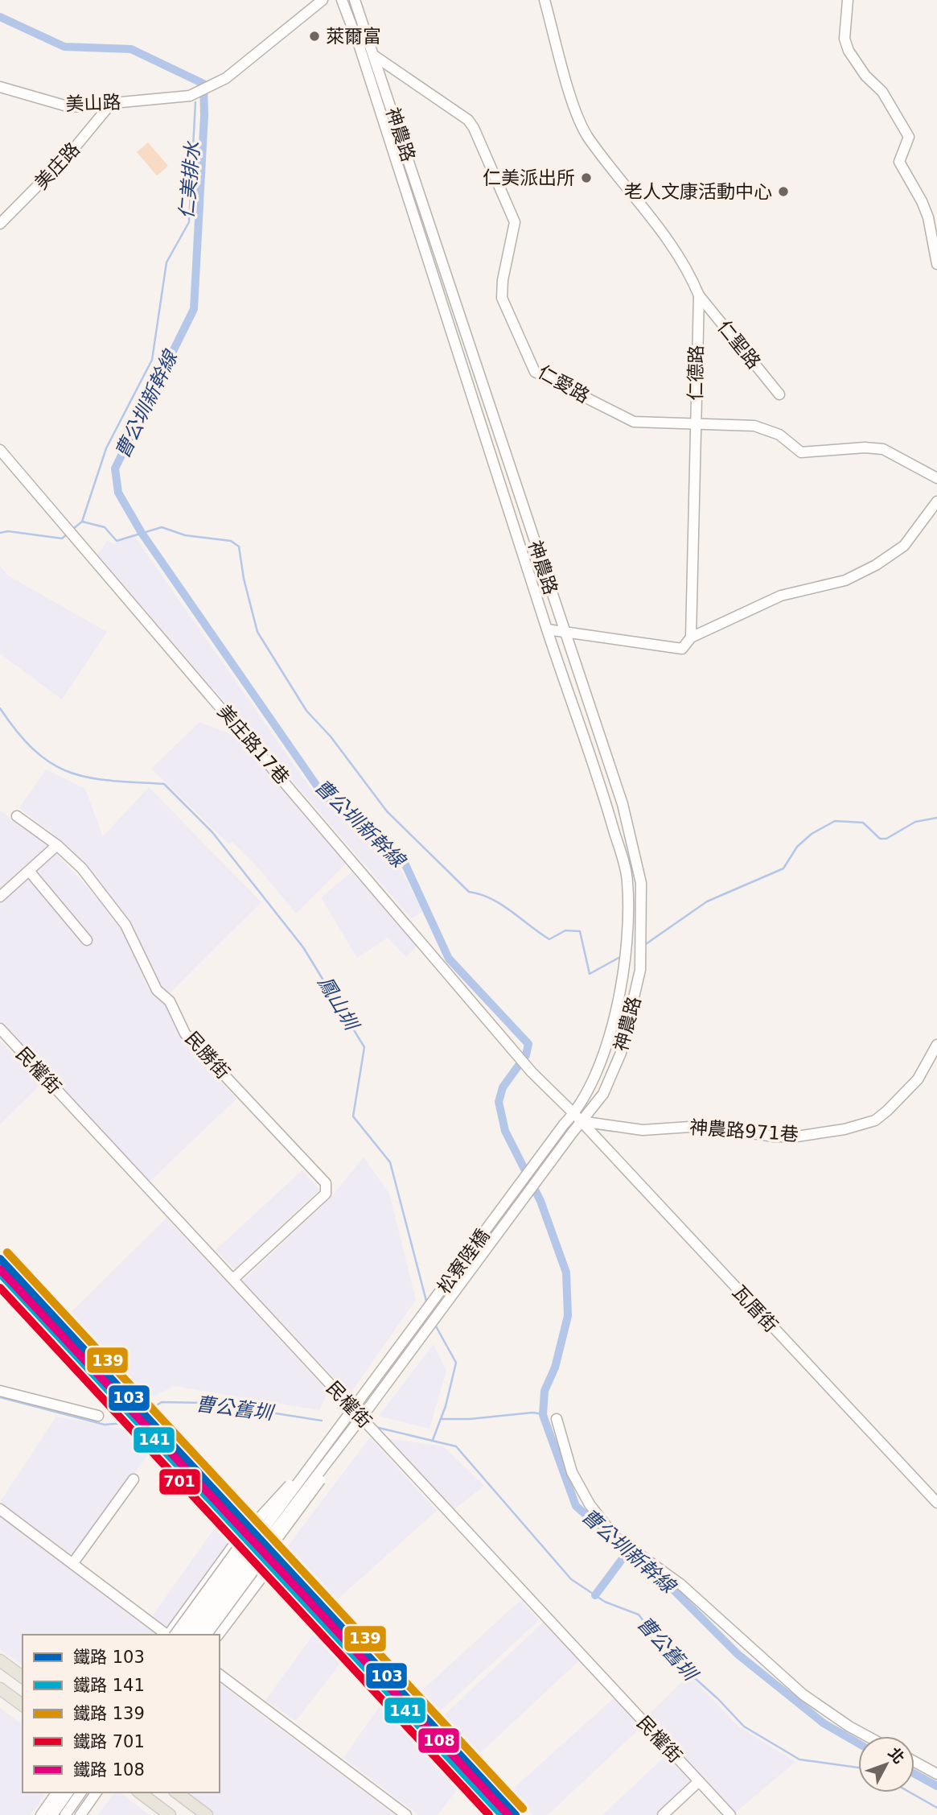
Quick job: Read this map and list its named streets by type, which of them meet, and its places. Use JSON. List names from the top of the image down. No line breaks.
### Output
{"streets":{"street":["美山路","神農路","美庄路","仁聖路","仁德路","仁愛路","美庄路17巷","民勝街","民權街","神農路971巷","松寮陸橋","瓦厝街"]},"crossings":[["美山路","美庄路"],["神農路","仁愛路"],["神農路","美庄路17巷"],["神農路","神農路971巷"],["神農路","松寮陸橋"],["神農路","瓦厝街"],["仁聖路","仁德路"],["仁德路","仁愛路"],["美庄路17巷","神農路971巷"],["美庄路17巷","瓦厝街"],["民勝街","民權街"],["神農路971巷","瓦厝街"]],"water":["仁美排水","曹公圳新幹線","鳳山圳","曹公舊圳"],"places":["萊爾富","仁美派出所","老人文康活動中心"],"lines":["rail line 139","rail line 103","rail line 108","rail line 141","rail line 701"],"legend":["鐵路 103","鐵路 141","鐵路 139","鐵路 701","鐵路 108"],"north":"top right"}
